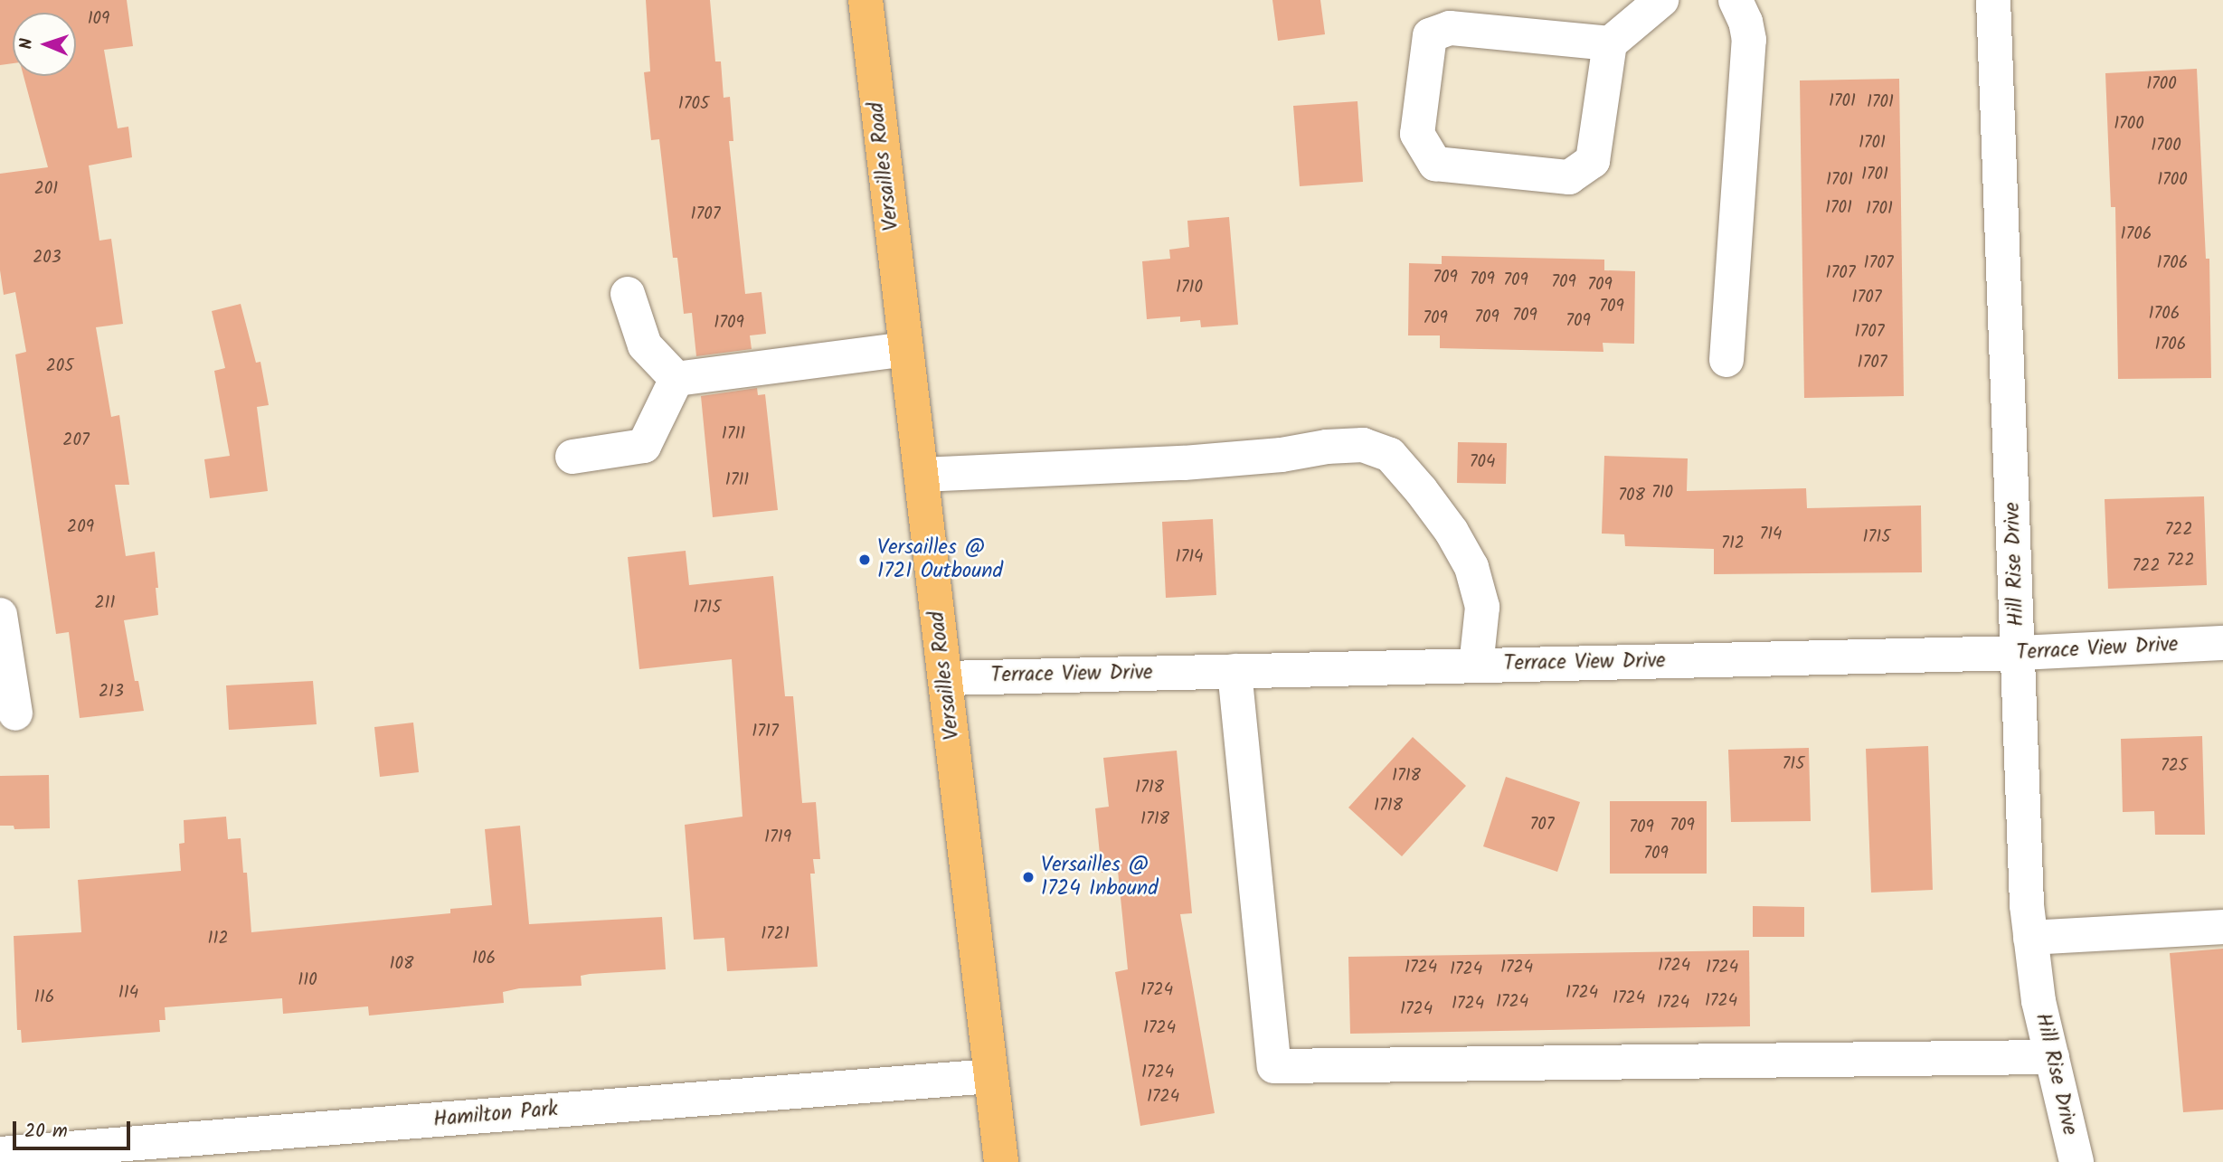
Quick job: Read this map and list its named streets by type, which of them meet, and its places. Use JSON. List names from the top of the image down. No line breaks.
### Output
{"streets":{"main road":["Versailles Road"],"street":["Hill Rise Drive","Terrace View Drive","Hamilton Park"]},"crossings":[["Versailles Road","Terrace View Drive"],["Versailles Road","Hamilton Park"],["Hill Rise Drive","Terrace View Drive"]],"places":["Versailles @ 1721 Outbound","Versailles @ 1724 Inbound"],"house_numbers":["109","1700","1701","1701","1705","1700","1701","1700","1701","1701","1700","201","1701","1701","1707","1706","203","1707","1706","1707","709","709","709","709","709","1710","1707","709","1706","709","709","709","709","1709","1707","1706","1707","205","1711","207","704","1711","710","708","209","722","714","1715","712","1714","722","722","211","1715","213","1717","715","725","1718","1718","1718","1718","707","709","709","1719","709","1721","112","106","108","1724","1724","1724","1724","1724","110","1724","114","1724","116","1724","1724","1724","1724","1724","1724","1724","1724","1724"],"scale_bar":"20 m","north":"left"}
